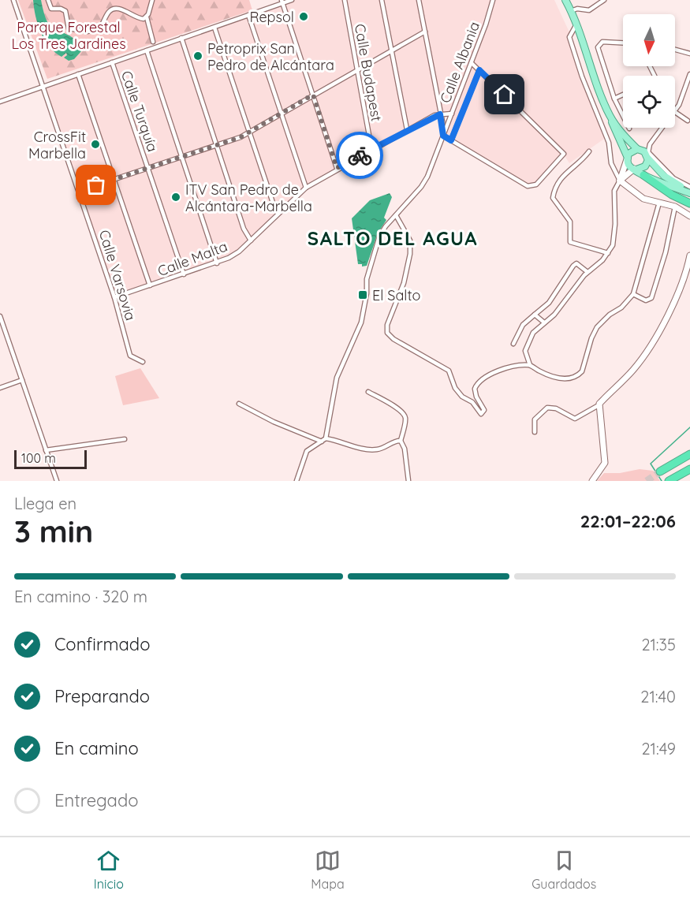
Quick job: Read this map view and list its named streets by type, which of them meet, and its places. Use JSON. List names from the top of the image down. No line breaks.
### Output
{"streets":{"street":["Calle Albania","Calle Budapest","Calle Turquía","Calle Malta","Calle Varsovia"]},"crossings":[["Calle Budapest","Calle Malta"],["Calle Turquía","Calle Malta"],["Calle Malta","Calle Varsovia"]],"districts":["SALTO DEL AGUA"],"parks":["Parque Forestal Los Tres Jardines"],"places":{"other":["Repsol","Petroprix San Pedro de Alcántara","CrossFit Marbella","ITV San Pedro de Alcántara-Marbella"],"transit":["El Salto"]},"scale_bar":"100 m","north":"bottom","page":{"scale":"100 m","heading":["3 min","Llega en","22:01–22:06"],"bar":"En camino · 320 m","list":[["Confirmado","21:35"],["Preparando","21:40"],["En camino","21:49"],"Entregado"],"tabs":["Inicio","Mapa","Guardados"]}}
